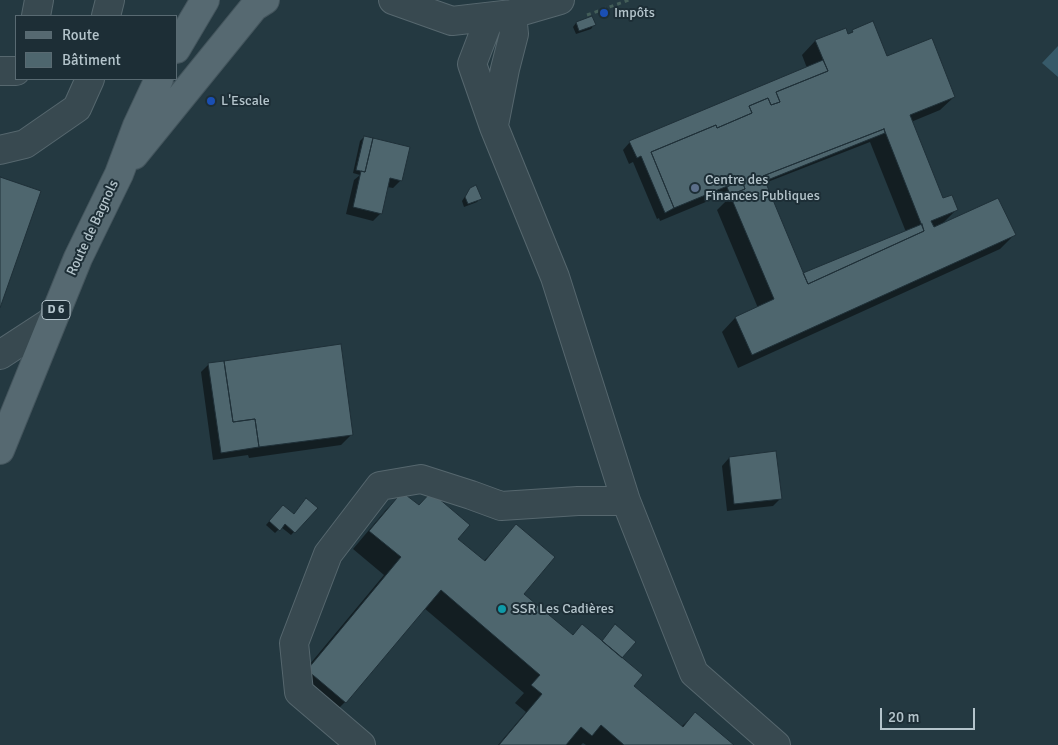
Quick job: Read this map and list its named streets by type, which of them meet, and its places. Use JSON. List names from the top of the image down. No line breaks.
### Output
{"streets":{"main road":["Route de Bagnols","D 6"]},"crossings":[["Route de Bagnols","D 6"]],"places":["Impôts","L'Escale","Centre des Finances Publiques","SSR Les Cadières"],"legend":["Route","Bâtiment"],"scale_bar":"20 m"}
